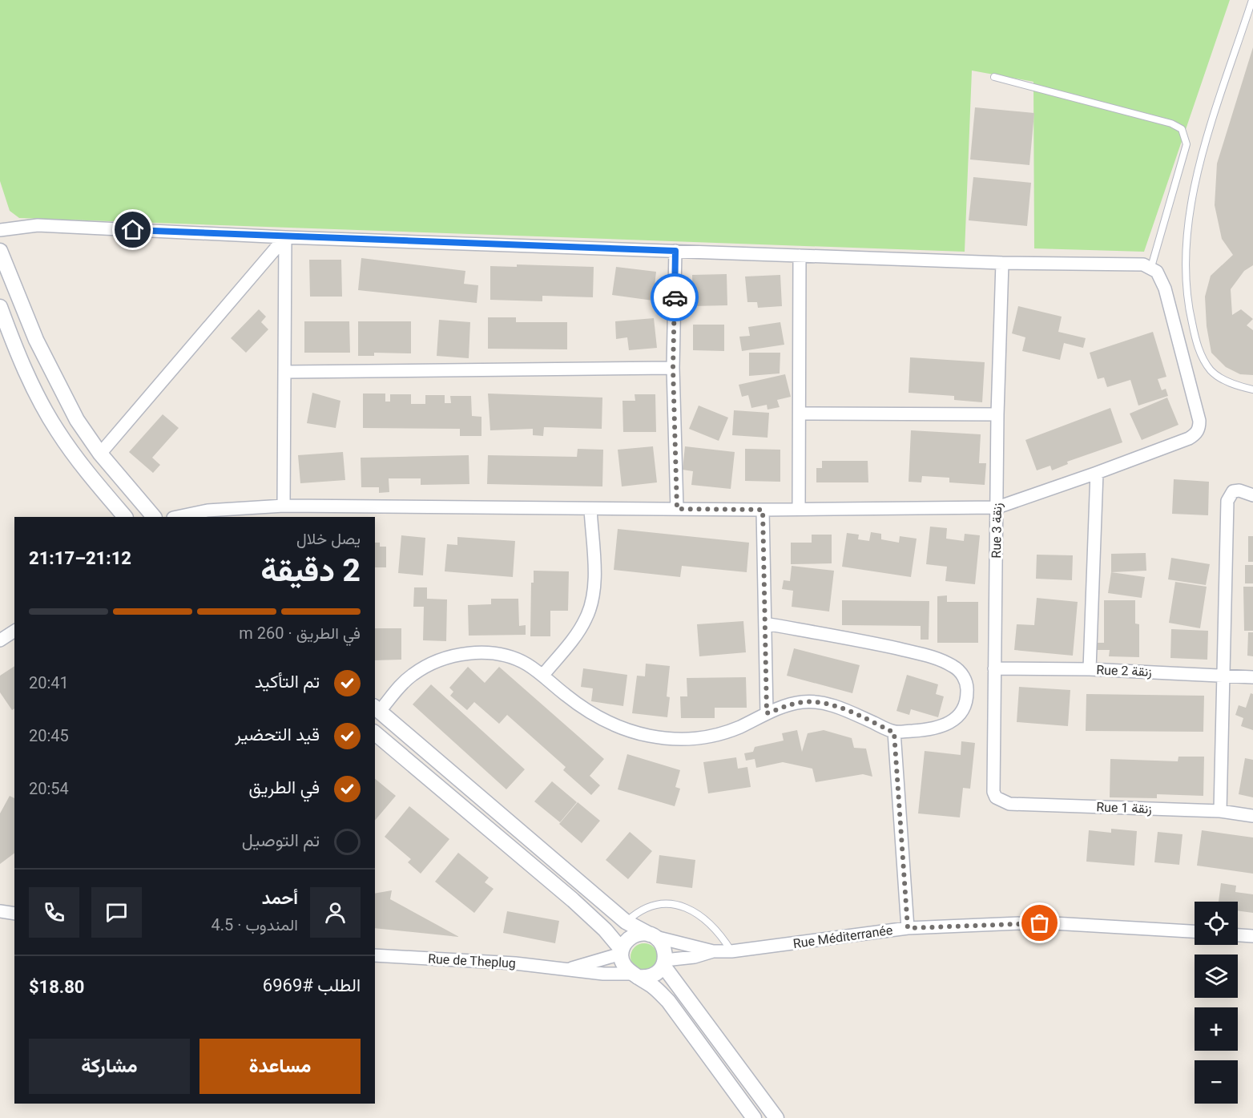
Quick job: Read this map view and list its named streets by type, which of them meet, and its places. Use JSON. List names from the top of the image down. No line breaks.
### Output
{"streets":{"street":["Rue 3 زنقة","Rue 2 زنقة","Rue 1 زنقة","Rue Méditerranée","Rue de Theplug"]},"crossings":[["Rue 3 زنقة","Rue 2 زنقة"],["Rue 3 زنقة","Rue 1 زنقة"]],"page":{"heading":["2 دقيقة","يصل خلال","21:12–21:17"],"panel":["أحمد","المندوب · 4.5","الطلب #6969","$18.80"],"bar":"في الطريق · 260 m","list":[["تم التأكيد","20:41"],["قيد التحضير","20:45"],["في الطريق","20:54"],"تم التوصيل"],"map_buttons":["+","−"],"buttons":["مساعدة","مشاركة"]}}
